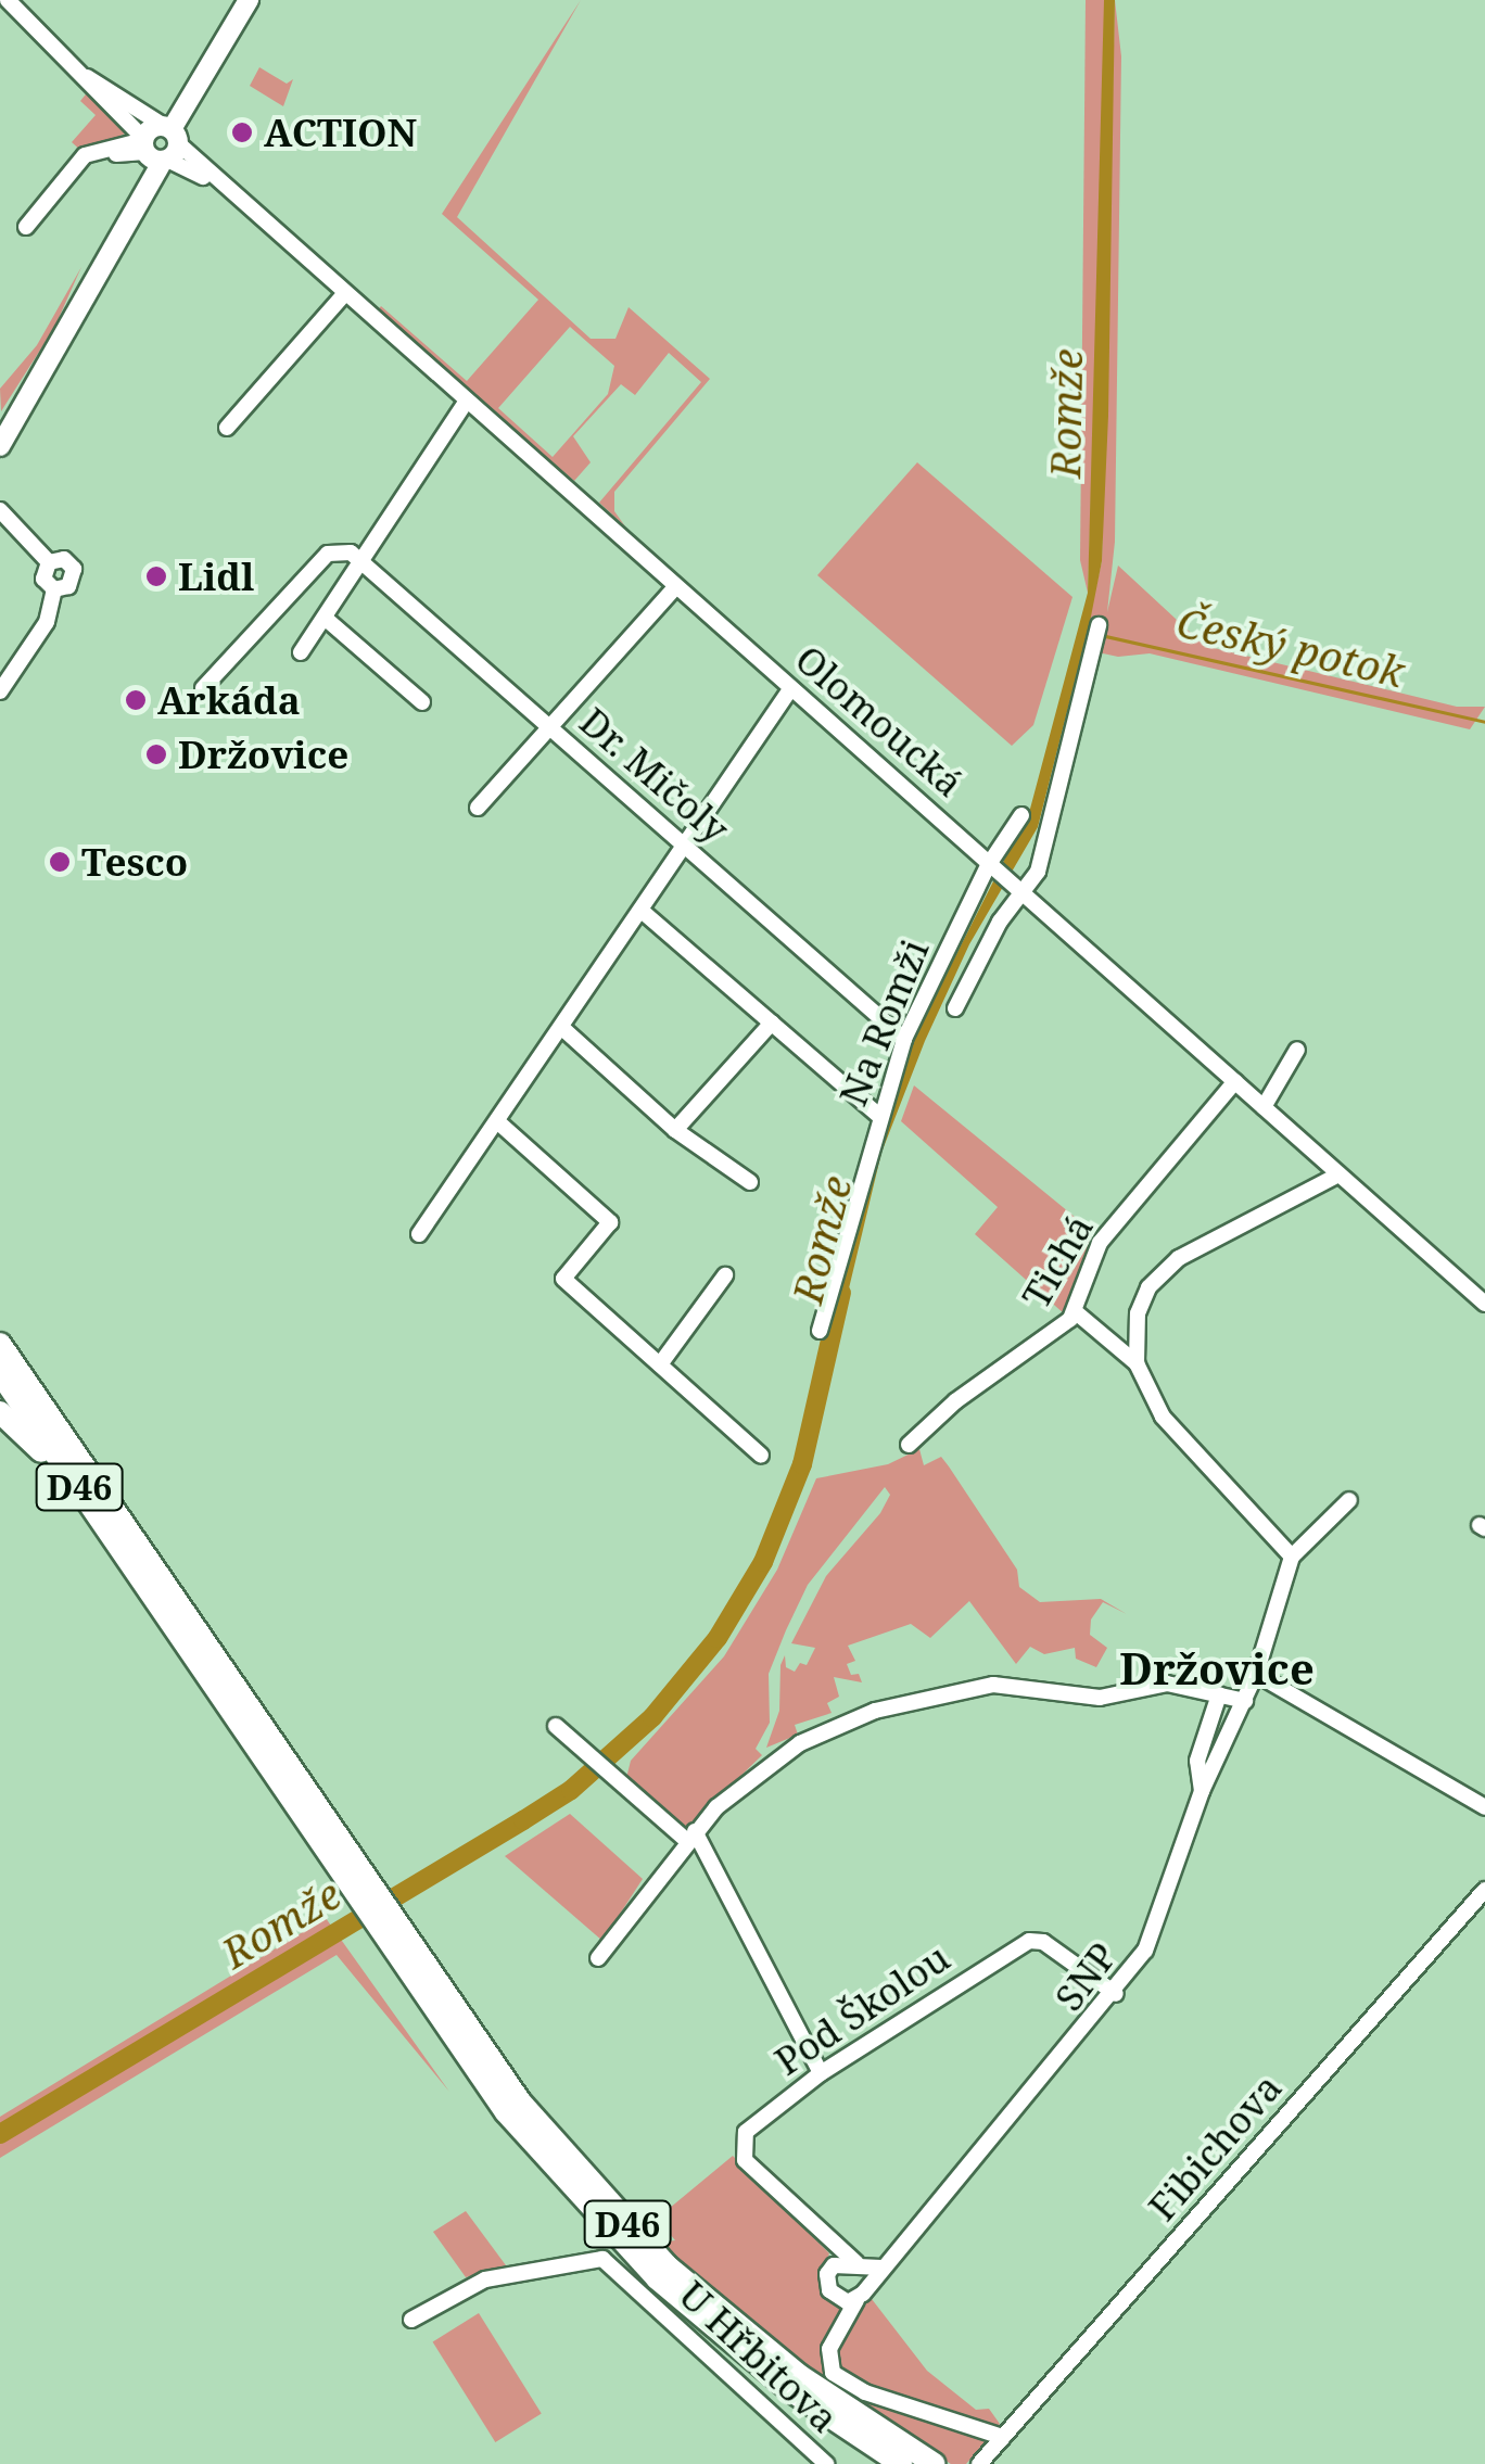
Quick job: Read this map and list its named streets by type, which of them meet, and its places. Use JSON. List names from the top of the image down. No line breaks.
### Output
{"streets":{"highway":["D46"],"street":["Olomoucká","Dr. Mičoly","Na Romži","Tichá","SNP","Pod Školou","Fibichova","U Hřbitova"]},"crossings":[["Olomoucká","Na Romži"],["Olomoucká","Tichá"],["Dr. Mičoly","Na Romži"],["SNP","Pod Školou"],["SNP","Fibichova"]],"districts":["Držovice"],"water":["Romže","Český potok"],"places":["ACTION","Lidl","Arkáda","Držovice","Tesco"]}
